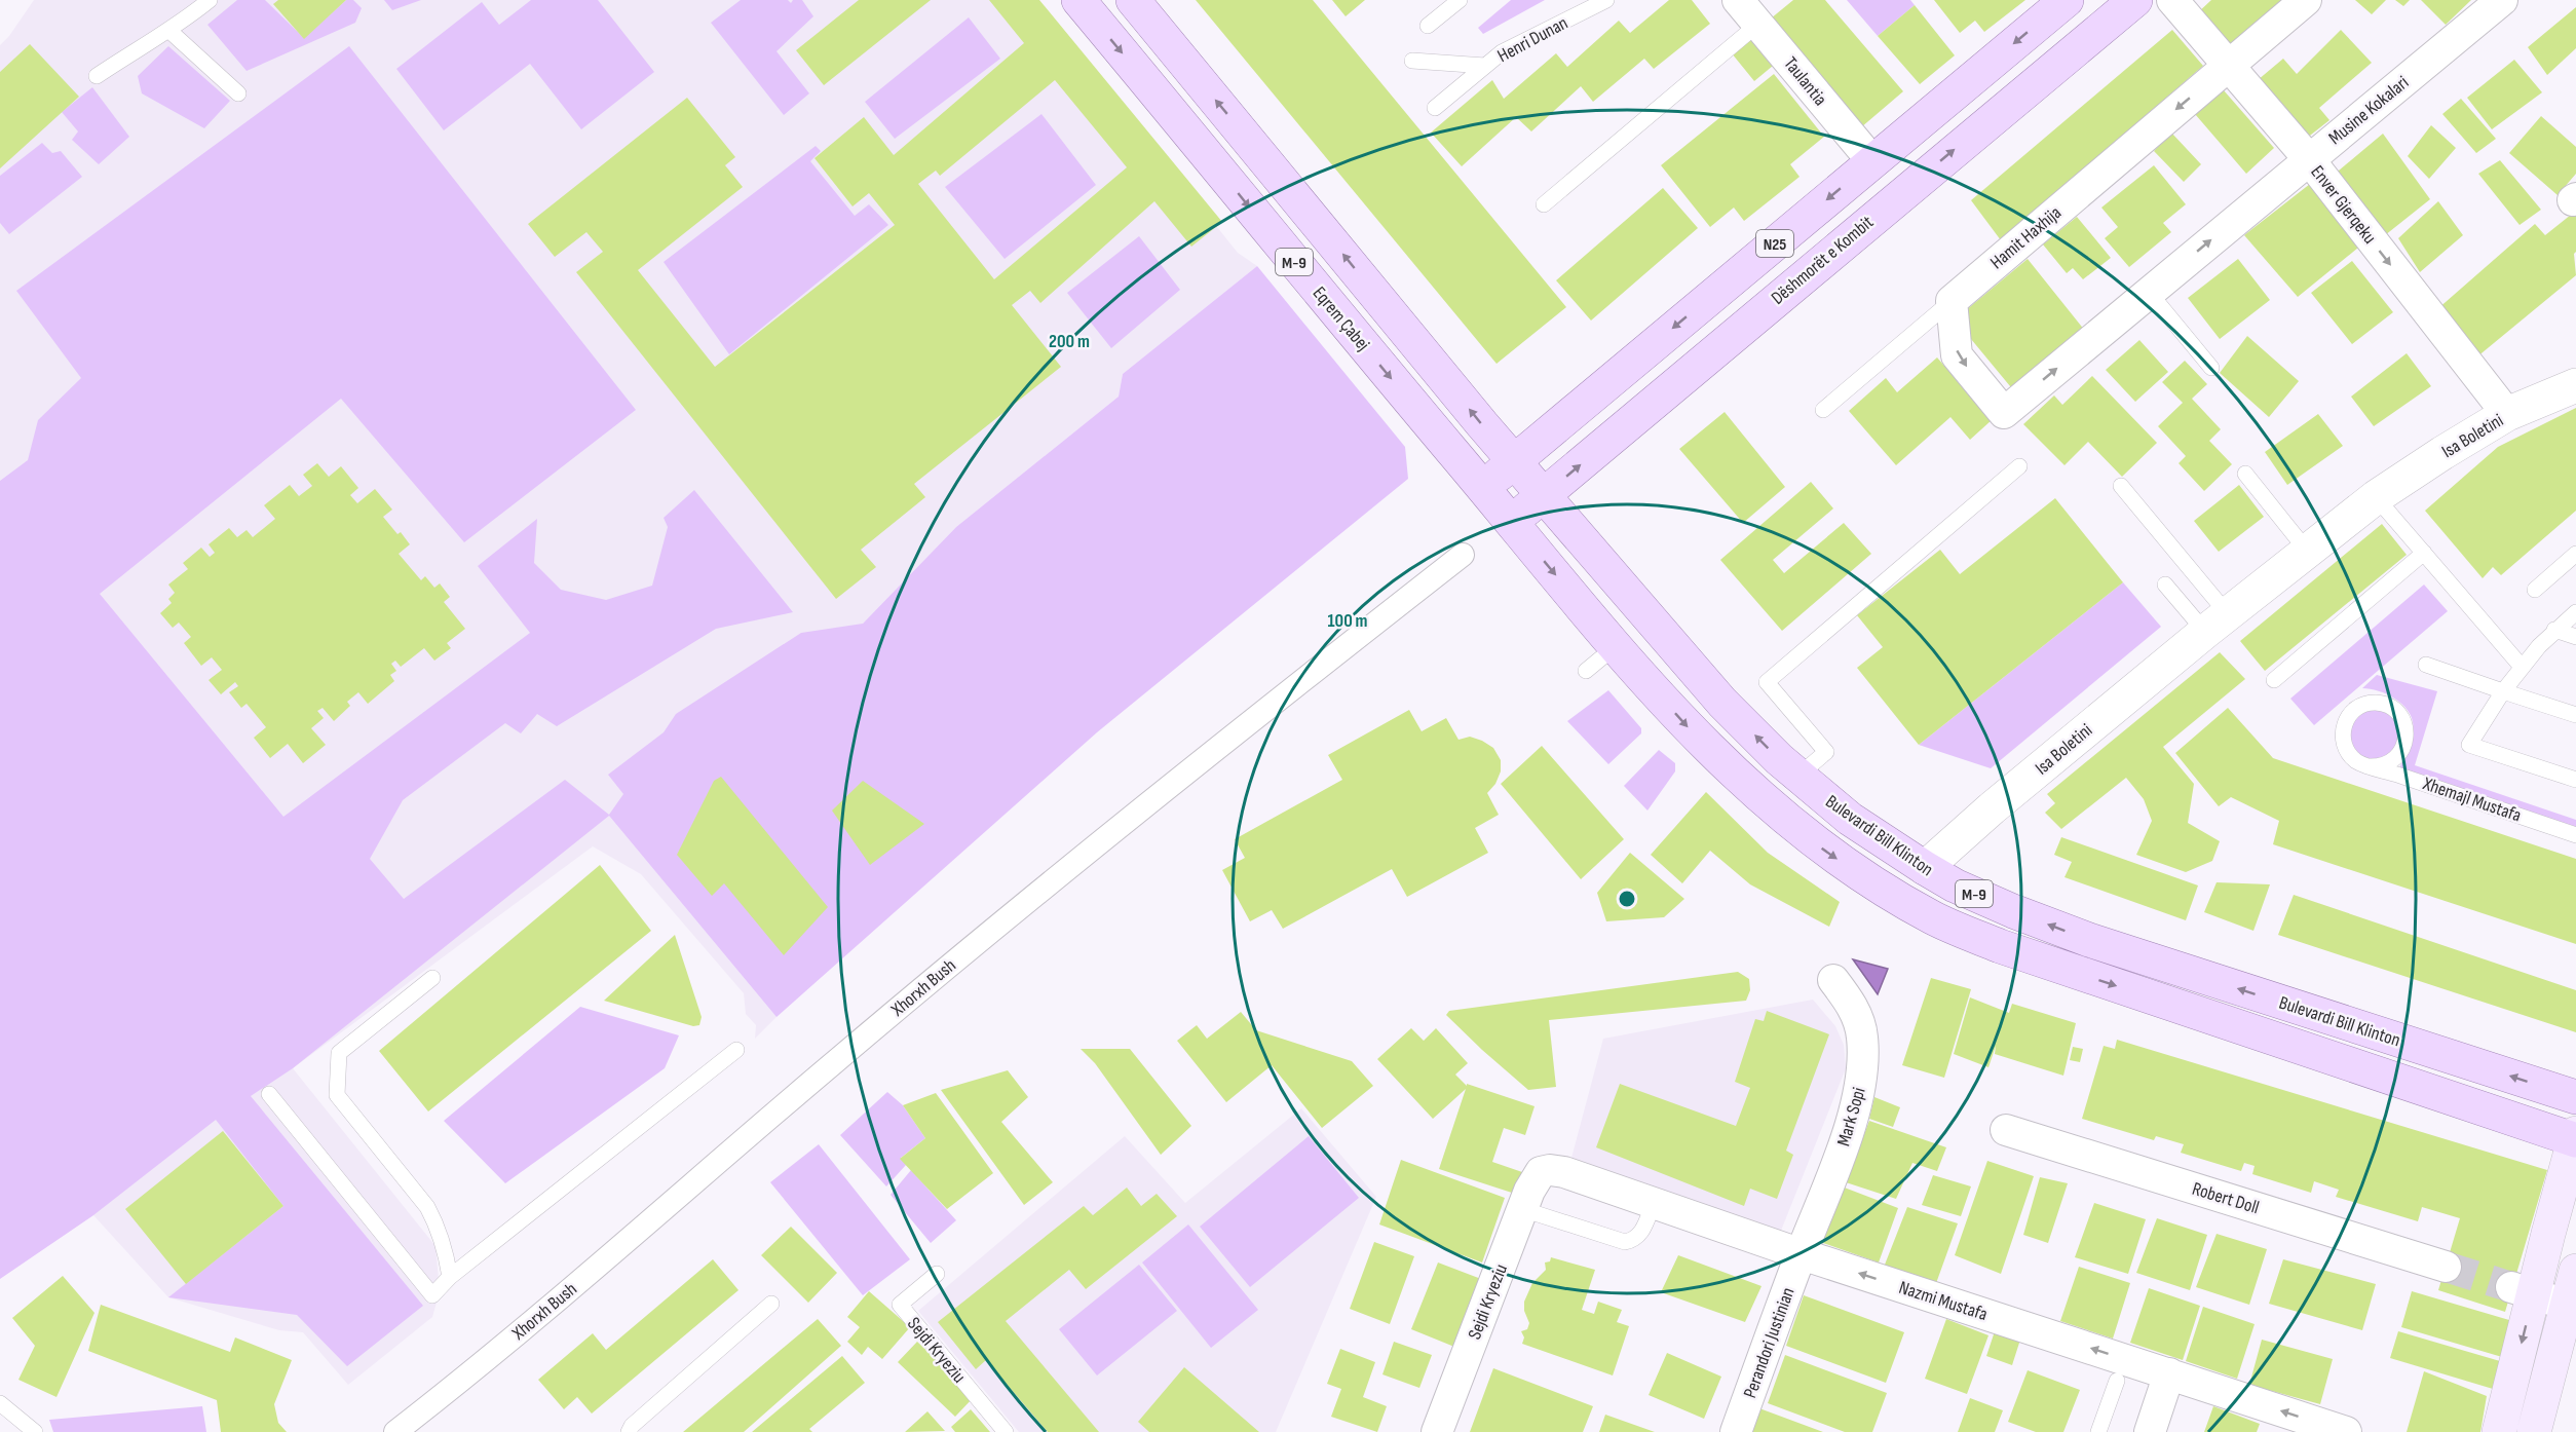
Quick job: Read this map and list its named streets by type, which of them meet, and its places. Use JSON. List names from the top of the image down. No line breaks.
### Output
{"streets":{"main road":["N25","Dëshmorët e Kombit","M-9","Eqrem Çabej","Bulevardi Bill Klinton"],"street":["Taulantia","Musine Kokalari","Enver Gjerqeku","Hamit Haxhija","Isa Boletini","Xhorxh Bush","Mark Sopi","Robert Doll","Nazmi Mustafa","Sejdi Kryeziu","Perandori Justinian"],"lane":["Henri Dunan","Xhemajl Mustafa"]},"crossings":[["Taulantia","N25"],["Musine Kokalari","Enver Gjerqeku"],["Musine Kokalari","Hamit Haxhija"],["Enver Gjerqeku","Hamit Haxhija"],["Enver Gjerqeku","Isa Boletini"],["N25","M-9"],["N25","Eqrem Çabej"],["N25","Bulevardi Bill Klinton"],["Dëshmorët e Kombit","Eqrem Çabej"],["Dëshmorët e Kombit","Bulevardi Bill Klinton"],["M-9","Bulevardi Bill Klinton"],["Eqrem Çabej","Bulevardi Bill Klinton"],["Isa Boletini","Bulevardi Bill Klinton"],["Mark Sopi","Nazmi Mustafa"],["Mark Sopi","Perandori Justinian"],["Nazmi Mustafa","Sejdi Kryeziu"],["Nazmi Mustafa","Perandori Justinian"]],"one_way":["Enver Gjerqeku","Hamit Haxhija","Nazmi Mustafa"],"rings":["200 m","100 m"]}
